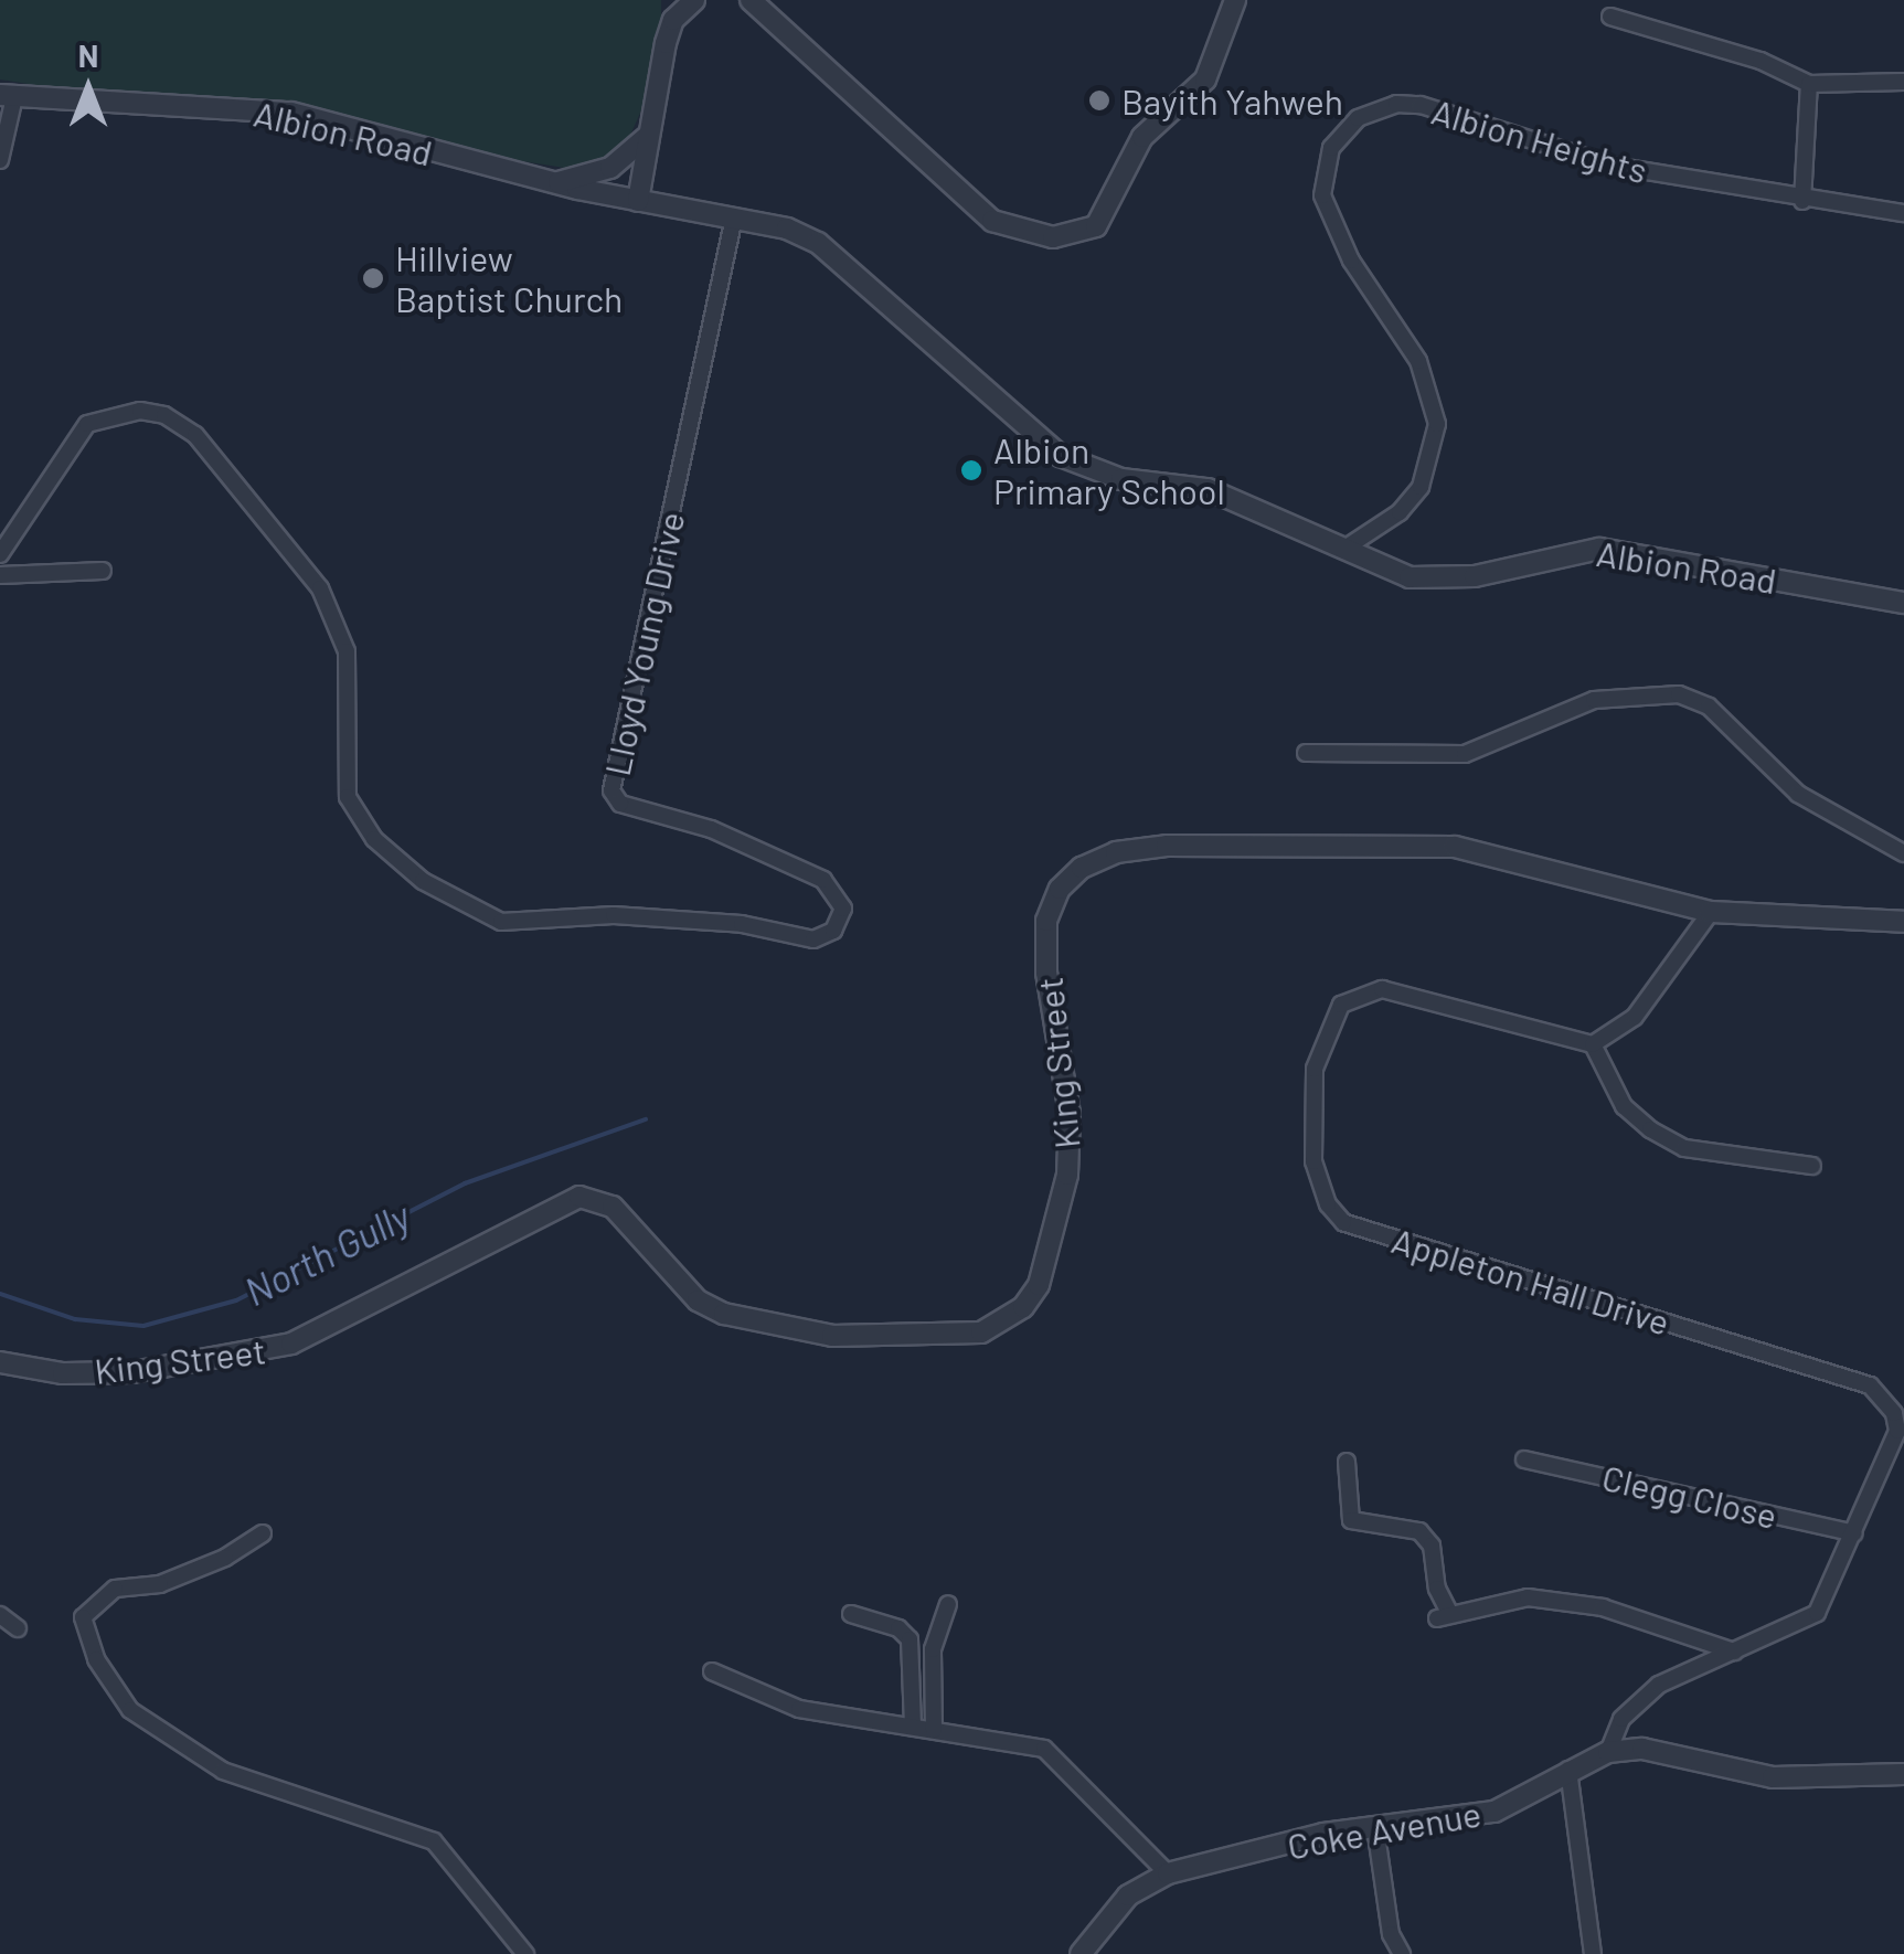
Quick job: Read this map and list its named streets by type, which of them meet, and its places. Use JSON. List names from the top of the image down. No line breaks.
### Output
{"streets":{"street":["Albion Road","Albion Heights","Lloyd Young Drive","King Street","Appleton Hall Drive","Clegg Close","Coke Avenue"]},"crossings":[["Albion Road","Albion Heights"],["Albion Road","Lloyd Young Drive"],["Appleton Hall Drive","Clegg Close"],["Appleton Hall Drive","Coke Avenue"]],"water":["North Gully"],"places":["Bayith Yahweh","Hillview Baptist Church","Albion Primary School"],"north":"top"}
